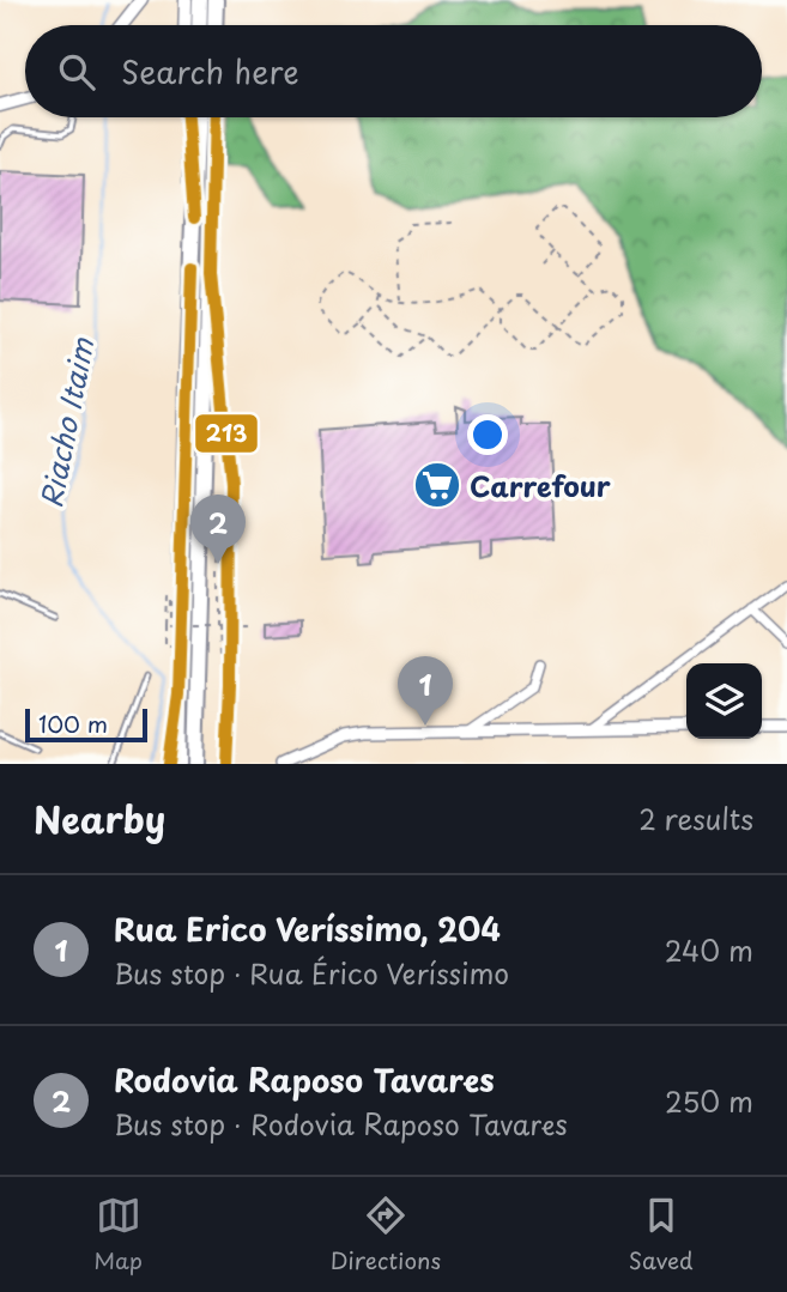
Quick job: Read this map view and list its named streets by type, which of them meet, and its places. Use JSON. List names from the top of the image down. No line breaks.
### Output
{"water":["Riacho Itaim"],"places":{"supermarket":["Carrefour"]},"lines":["transit line 213"],"scale_bar":"100 m","page":{"search":"Search here","pins":["2","1"],"scale":"100 m","heading":["Nearby","2 results"],"list":[{"mark":"1","name":"Rua Erico Veríssimo, 204","note":"Bus stop · Rua Érico Veríssimo","value":"240 m"},{"mark":"2","name":"Rodovia Raposo Tavares","note":"Bus stop · Rodovia Raposo Tavares","value":"250 m"}],"nav":["Map","Directions","Saved"]}}
